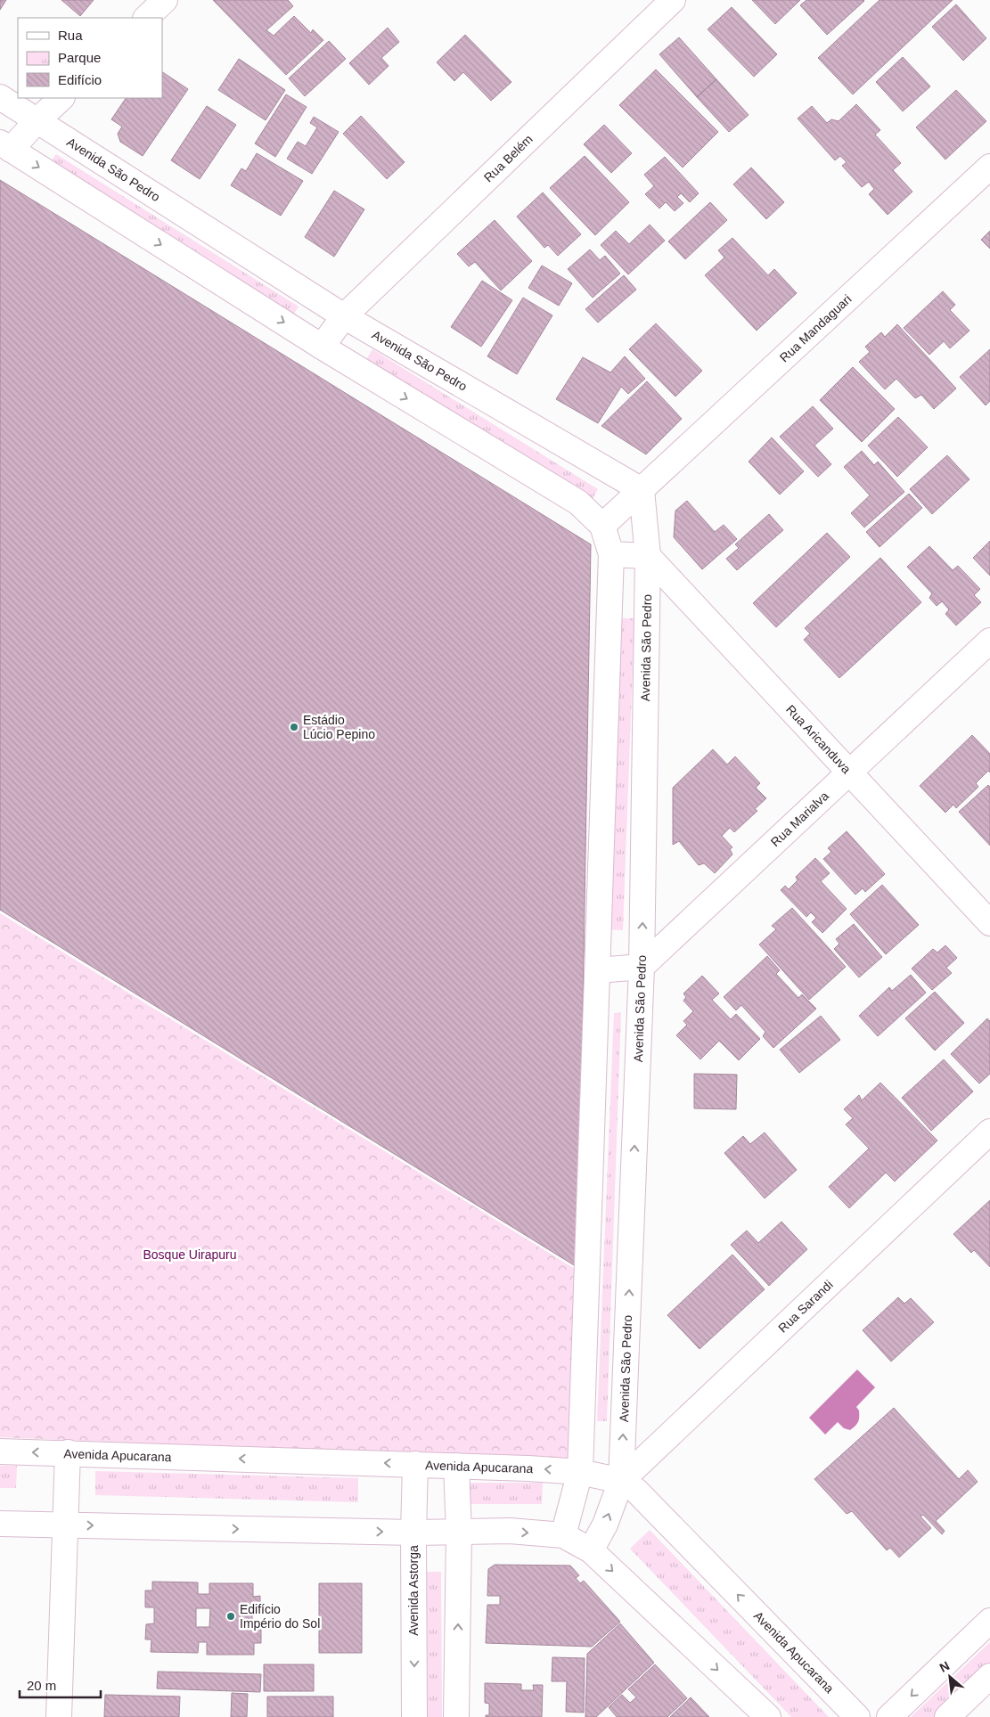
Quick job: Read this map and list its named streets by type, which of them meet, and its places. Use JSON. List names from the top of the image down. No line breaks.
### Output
{"streets":{"street":["Rua Belém","Avenida São Pedro","Rua Mandaguari","Rua Aricanduva","Rua Marialva","Rua Sarandi","Avenida Apucarana","Avenida Astorga"]},"crossings":[["Rua Belém","Avenida São Pedro"],["Avenida São Pedro","Rua Mandaguari"],["Avenida São Pedro","Rua Aricanduva"],["Avenida São Pedro","Rua Marialva"],["Avenida São Pedro","Rua Sarandi"],["Avenida São Pedro","Avenida Apucarana"],["Rua Aricanduva","Rua Marialva"],["Rua Sarandi","Avenida Apucarana"],["Avenida Apucarana","Avenida Astorga"]],"parks":["Bosque Uirapuru"],"places":["Estádio Lúcio Pepino","Edifício Império do Sol"],"legend":["Rua","Parque","Edifício"],"scale_bar":"20 m","north":"top left"}
